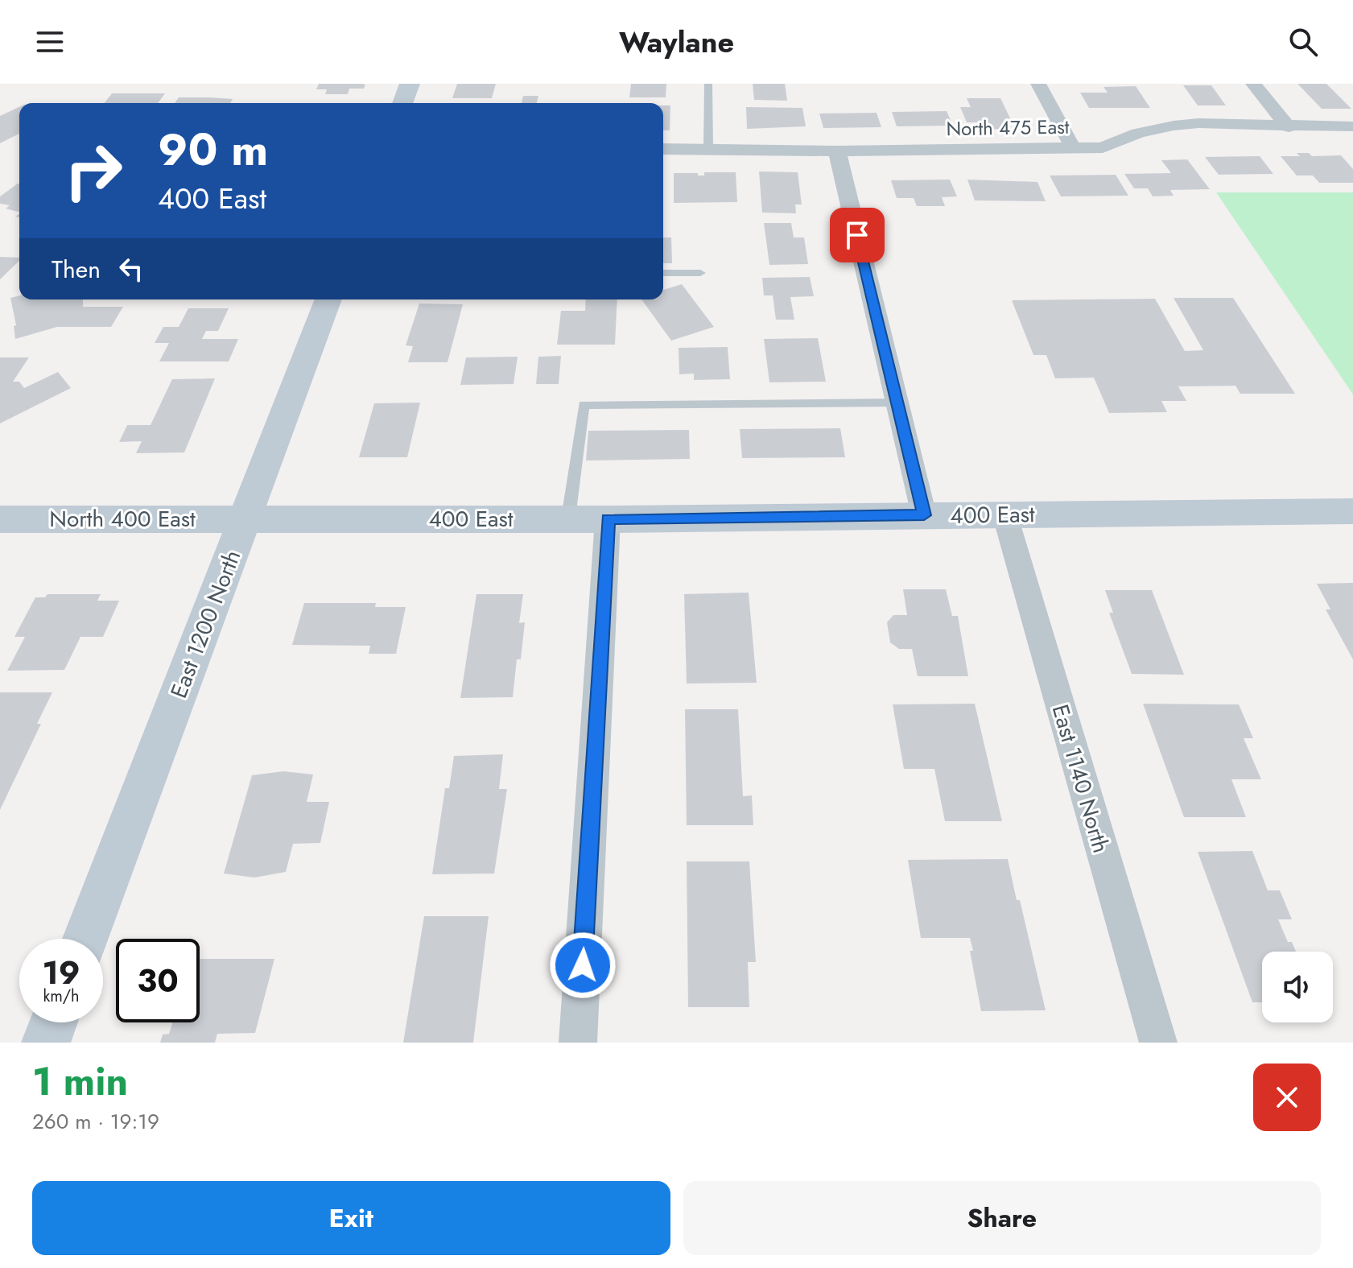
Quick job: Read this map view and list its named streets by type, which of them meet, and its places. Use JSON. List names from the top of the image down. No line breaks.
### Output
{"streets":{"street":["North 475 East","400 East","North 400 East","East 1200 North","East 1140 North"]},"crossings":[["400 East","North 400 East"],["400 East","East 1200 North"],["400 East","East 1140 North"],["North 400 East","East 1200 North"]],"page":{"header":"Waylane","turn":["90 m","400 East"],"then":"Then","speed":"19 km/h","limit":"30","heading":["1 min","260 m · 19:19"],"buttons":["Exit","Share"]}}
